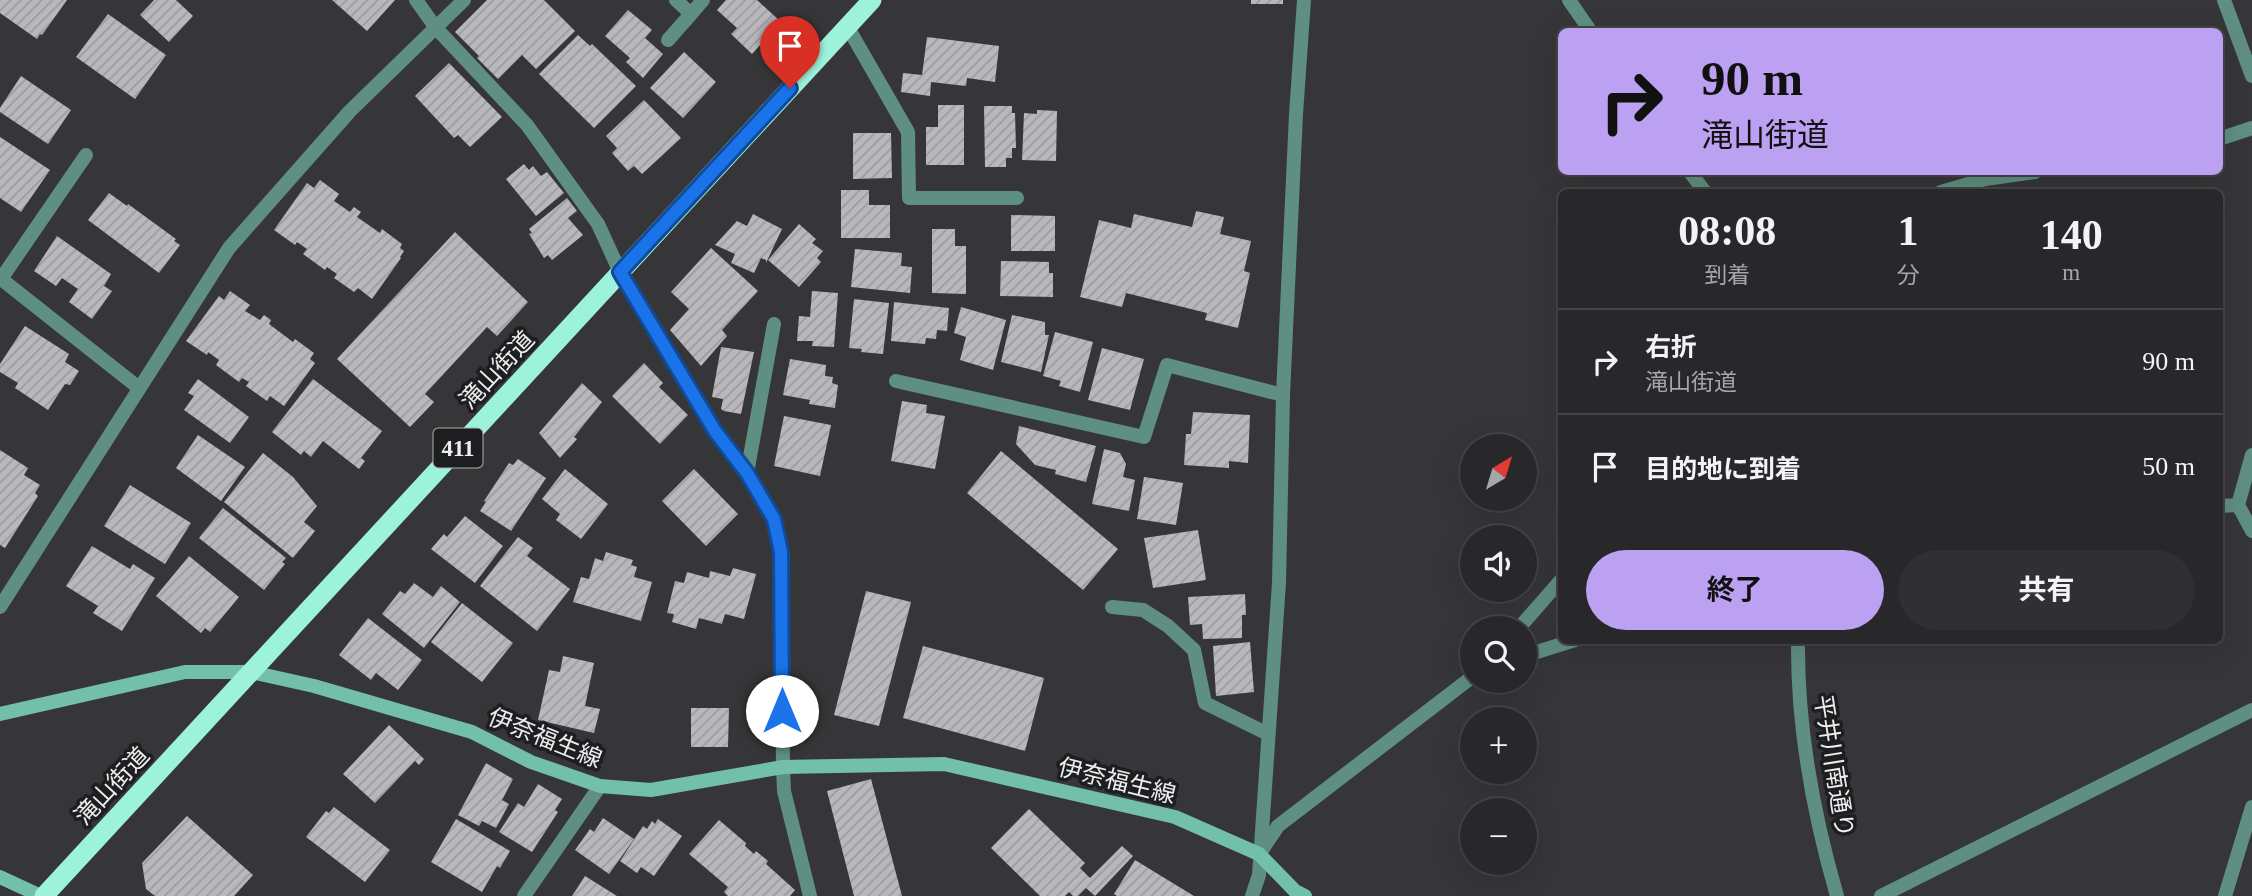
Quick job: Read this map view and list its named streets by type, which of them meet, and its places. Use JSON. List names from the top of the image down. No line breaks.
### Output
{"streets":{"highway":["滝山街道","411"],"main road":["伊奈福生線"],"street":["平井川南通り"]},"crossings":[["滝山街道","伊奈福生線"]],"north":"top right","page":{"turn":["90 m","滝山街道"],"eta":["08:08","到着","1","分","140","m"],"list":[{"name":"右折","note":"滝山街道","value":"90 m"},{"name":"目的地に到着","value":"50 m"}],"map_buttons":["+","−"],"buttons":["終了","共有"]}}
